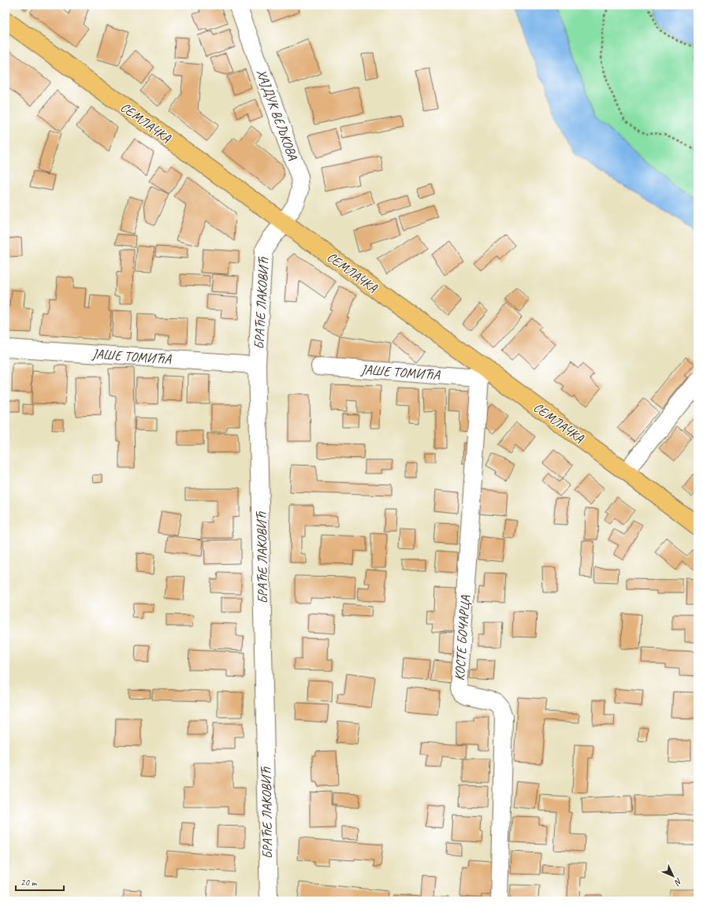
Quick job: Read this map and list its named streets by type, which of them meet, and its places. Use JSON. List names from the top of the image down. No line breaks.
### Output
{"streets":{"main road":["СЕМЛАЧКА"],"street":["ХАЈДУК ВЕЉКОВА","БРАЋЕ ЛАКОВИЋ","ЈАШЕ ТОМИЋА","КОСТЕ БОЧАРЦА"]},"crossings":[["ХАЈДУК ВЕЉКОВА","СЕМЛАЧКА"],["ХАЈДУК ВЕЉКОВА","БРАЋЕ ЛАКОВИЋ"],["СЕМЛАЧКА","БРАЋЕ ЛАКОВИЋ"],["СЕМЛАЧКА","ЈАШЕ ТОМИЋА"],["СЕМЛАЧКА","КОСТЕ БОЧАРЦА"],["БРАЋЕ ЛАКОВИЋ","ЈАШЕ ТОМИЋА"],["ЈАШЕ ТОМИЋА","КОСТЕ БОЧАРЦА"]],"scale_bar":"20 m","north":"bottom right"}
